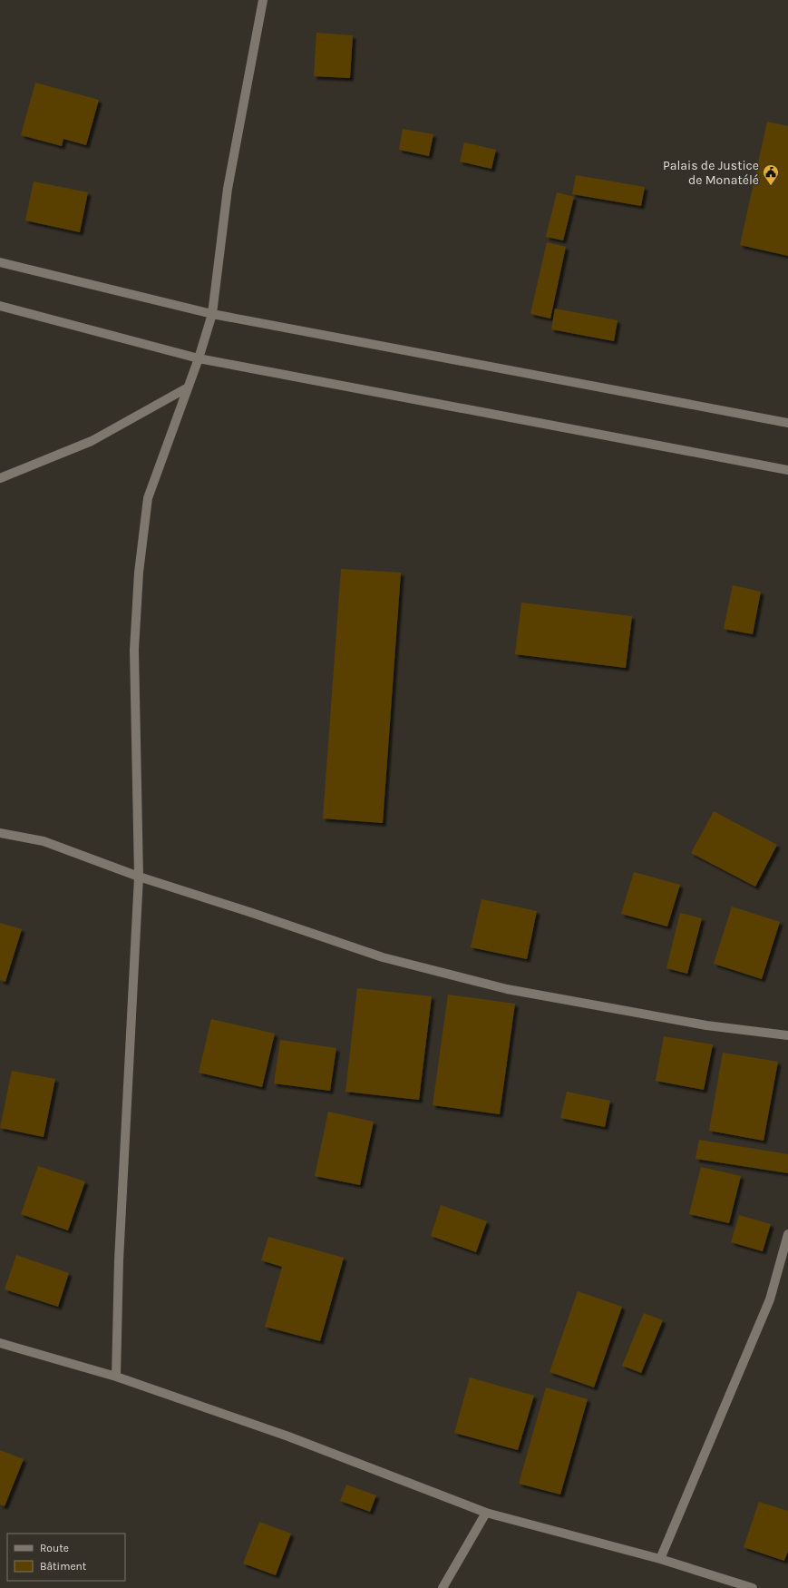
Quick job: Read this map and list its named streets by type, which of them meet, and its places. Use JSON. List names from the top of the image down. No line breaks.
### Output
{"places":{"public building":["Palais de Justice de Monatélé"]},"legend":["Route","Bâtiment"]}
